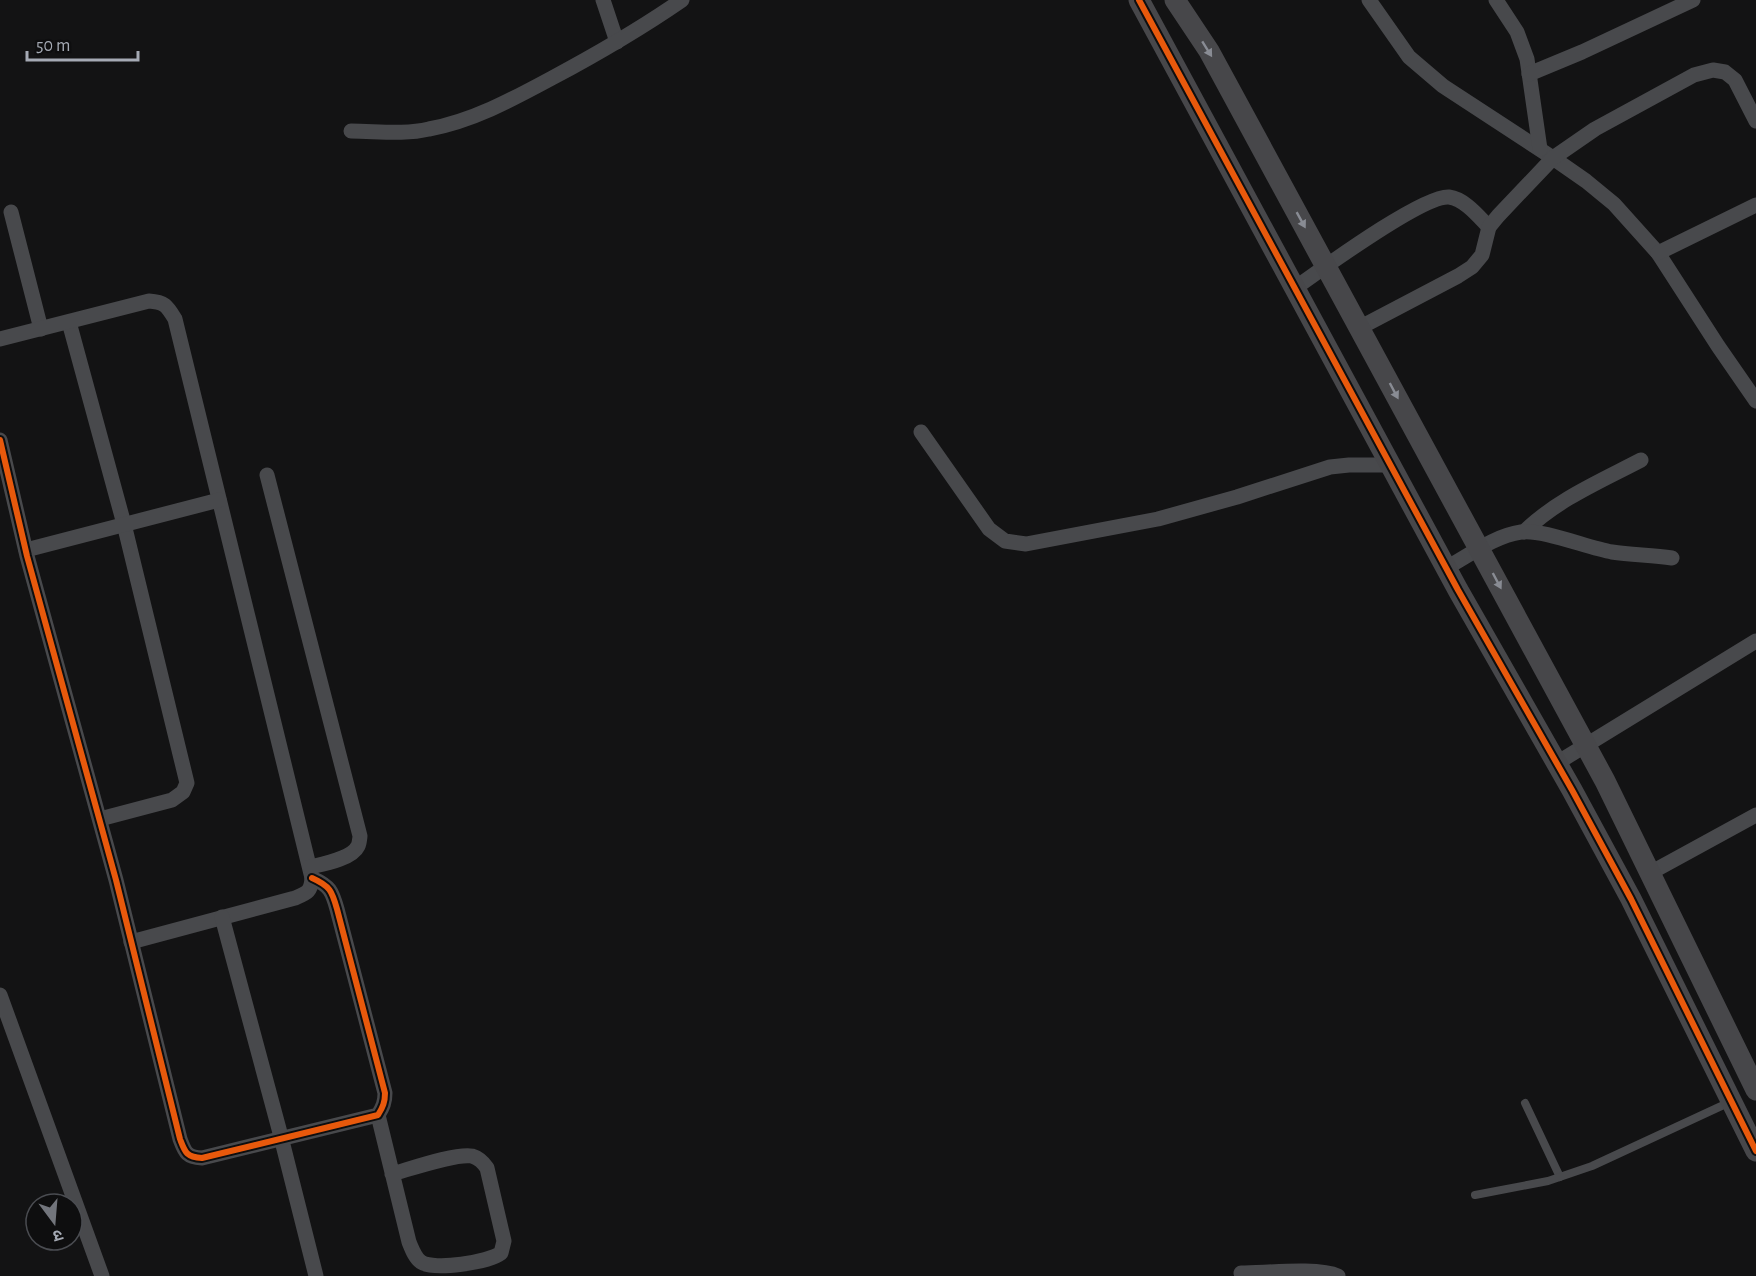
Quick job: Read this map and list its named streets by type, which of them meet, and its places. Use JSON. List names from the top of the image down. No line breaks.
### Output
{"scale_bar":"50 m","north":"bottom"}
